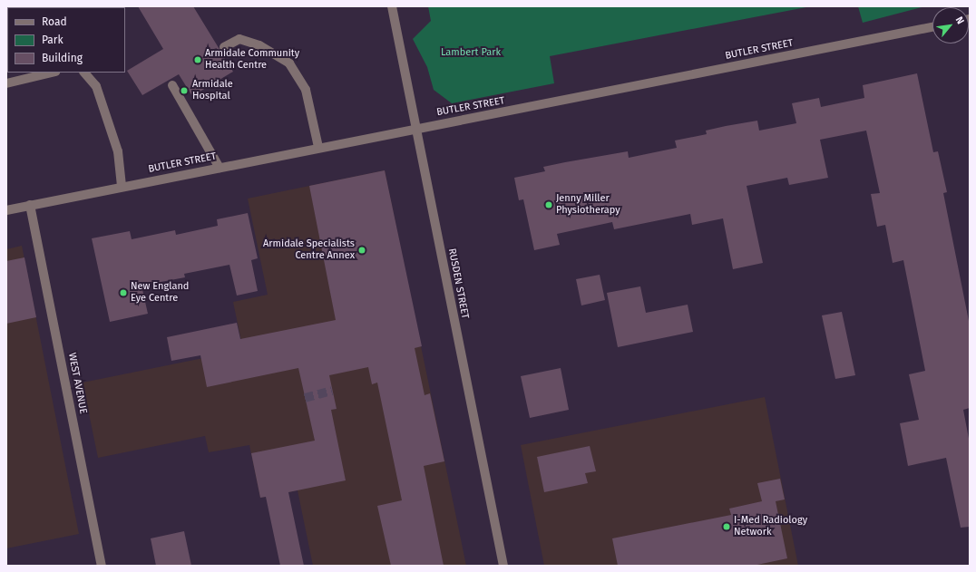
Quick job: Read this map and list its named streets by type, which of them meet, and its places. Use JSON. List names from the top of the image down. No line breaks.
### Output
{"streets":{"street":["BUTLER STREET","RUSDEN STREET","WEST AVENUE"]},"crossings":[["BUTLER STREET","RUSDEN STREET"],["BUTLER STREET","WEST AVENUE"]],"parks":["Lambert Park"],"places":["Armidale Community Health Centre","Armidale Hospital","Jenny Miller Physiotherapy","Armidale Specialists Centre Annex","New England Eye Centre","I-Med Radiology Network"],"legend":["Road","Park","Building"],"north":"top right"}
